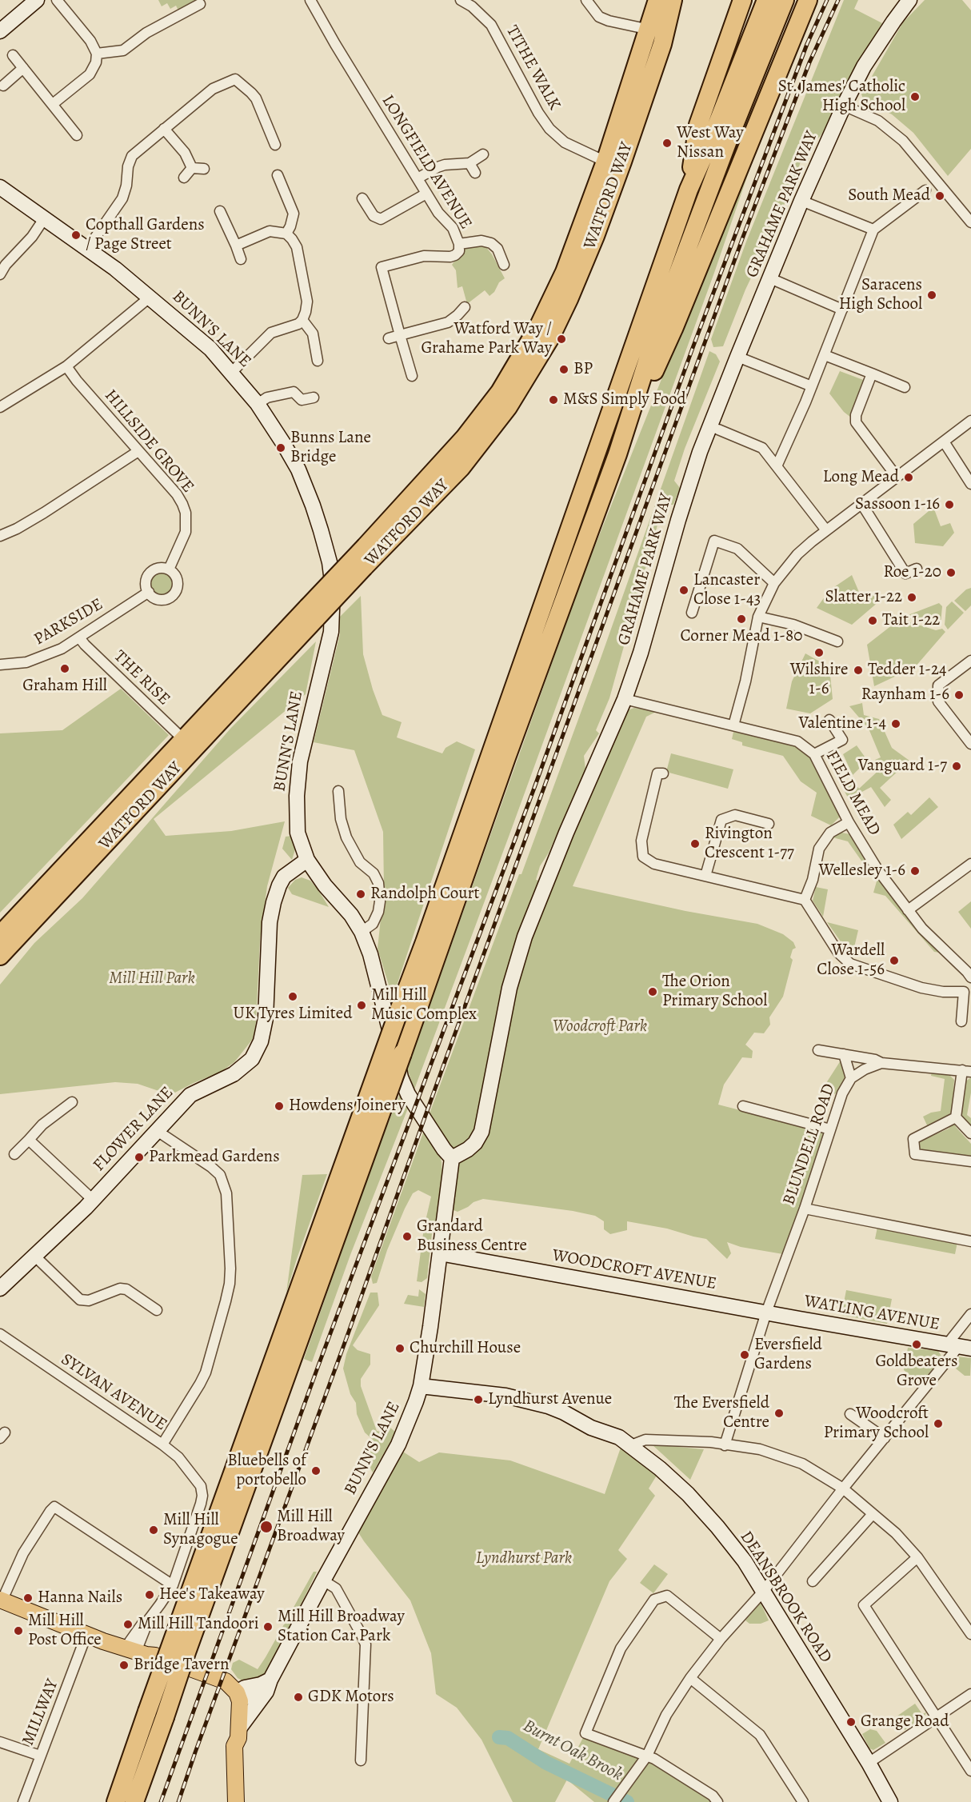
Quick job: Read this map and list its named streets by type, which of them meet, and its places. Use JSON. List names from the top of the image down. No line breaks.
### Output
{"streets":{"highway":["WATFORD WAY"],"street":["TITHE WALK","LONGFIELD AVENUE","GRAHAME PARK WAY","BUNN'S LANE","HILLSIDE GROVE","PARKSIDE","THE RISE","FIELD MEAD","FLOWER LANE","BLUNDELL ROAD","WOODCROFT AVENUE","WATLING AVENUE","SYLVAN AVENUE","DEANSBROOK ROAD","MILLWAY"]},"crossings":[["TITHE WALK","WATFORD WAY"],["WATFORD WAY","THE RISE"],["GRAHAME PARK WAY","BUNN'S LANE"],["GRAHAME PARK WAY","FIELD MEAD"],["BUNN'S LANE","FLOWER LANE"],["BUNN'S LANE","WOODCROFT AVENUE"],["HILLSIDE GROVE","PARKSIDE"],["PARKSIDE","THE RISE"],["BLUNDELL ROAD","WOODCROFT AVENUE"],["BLUNDELL ROAD","WATLING AVENUE"],["WOODCROFT AVENUE","WATLING AVENUE"]],"water":["Burnt Oak Brook"],"parks":["Mill Hill Park","Woodcroft Park","Lyndhurst Park"],"places":["St. James' Catholic High School","West Way Nissan","South Mead","Copthall Gardens / Page Street","Saracens High School","Watford Way / Grahame Park Way","BP","M&S Simply Food","Bunns Lane Bridge","Long Mead","Sassoon 1-16","Roe 1-20","Lancaster Close 1-43","Slatter 1-22","Corner Mead 1-80","Tait 1-22","Wilshire 1-6","Graham Hill","Tedder 1-24","Raynham 1-6","Valentine 1-4","Vanguard 1-7","Rivington Crescent 1-77","Wellesley 1-6","Randolph Court","Wardell Close 1-56","The Orion Primary School","UK Tyres Limited","Mill Hill Music Complex","Howdens Joinery","Parkmead Gardens","Grandard Business Centre","Goldbeaters Grove","Churchill House","Eversfield Gardens","Lyndhurst Avenue","The Eversfield Centre","Woodcroft Primary School","Bluebells of portobello","Mill Hill Broadway","Mill Hill Synagogue","Hee's Takeaway","Hanna Nails","Mill Hill Tandoori","Mill Hill Broadway Station Car Park","Mill Hill Post Office","Bridge Tavern","GDK Motors","Grange Road"]}
